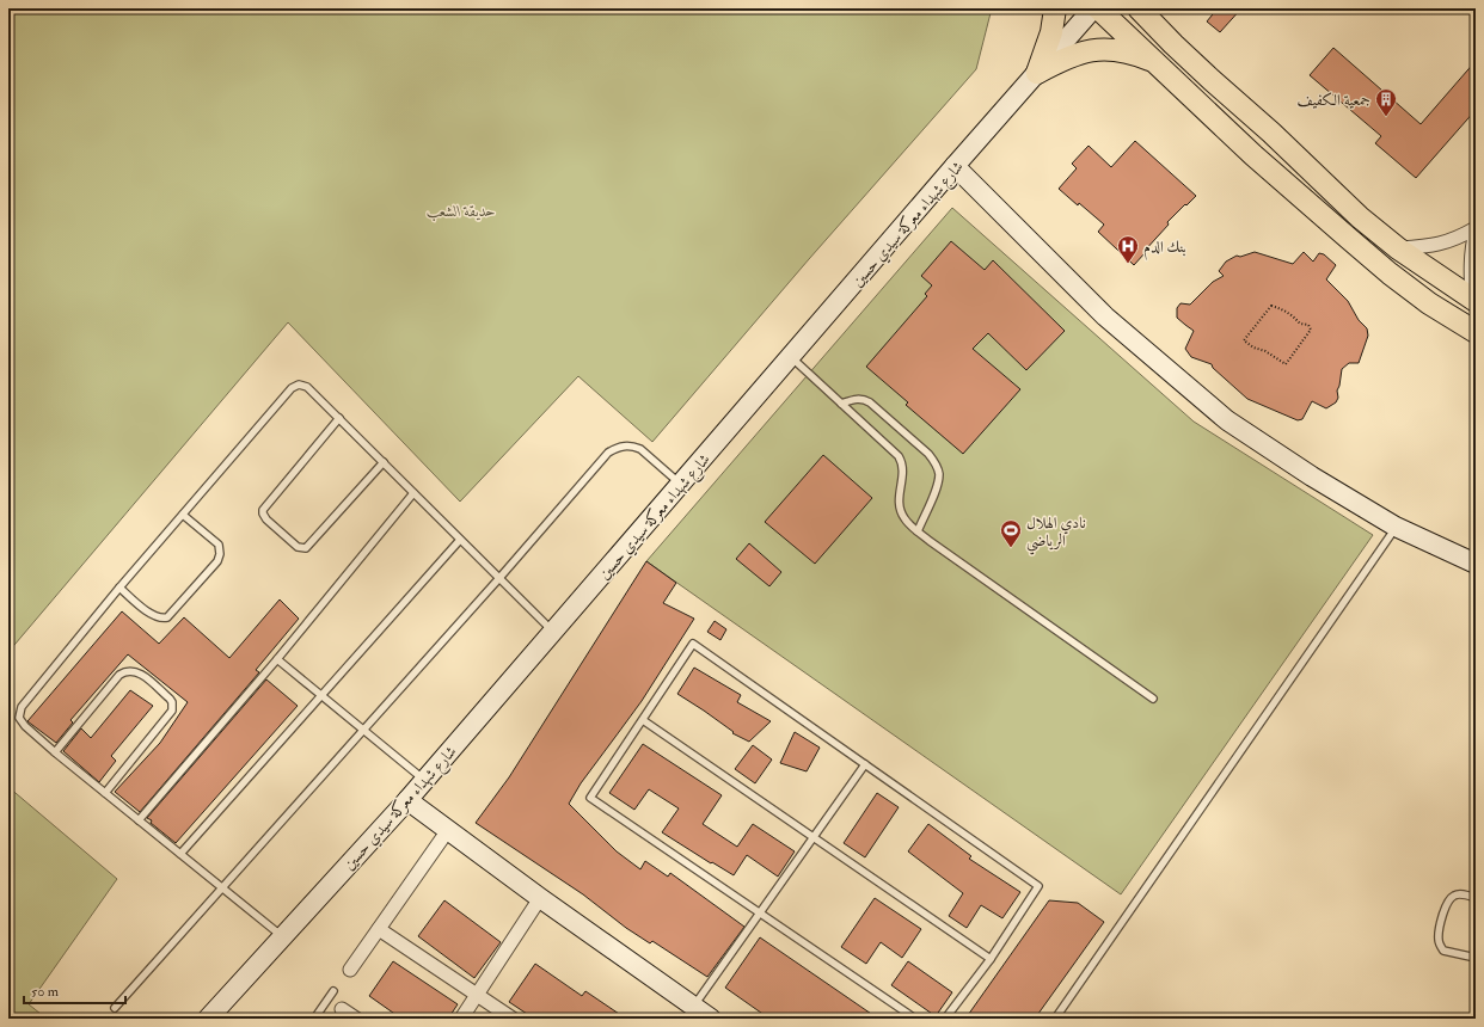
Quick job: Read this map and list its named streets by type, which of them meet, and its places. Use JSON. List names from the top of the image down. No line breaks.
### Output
{"streets":{"main road":["شارع شهداء معركة سيدي حسين"]},"parks":["حديقة الشعب"],"places":{"building":["جمعية الكفيف"],"hospital":["بنك الدم"],"sports":["نادي الهلال الرياضي"]},"scale_bar":"50 m"}
